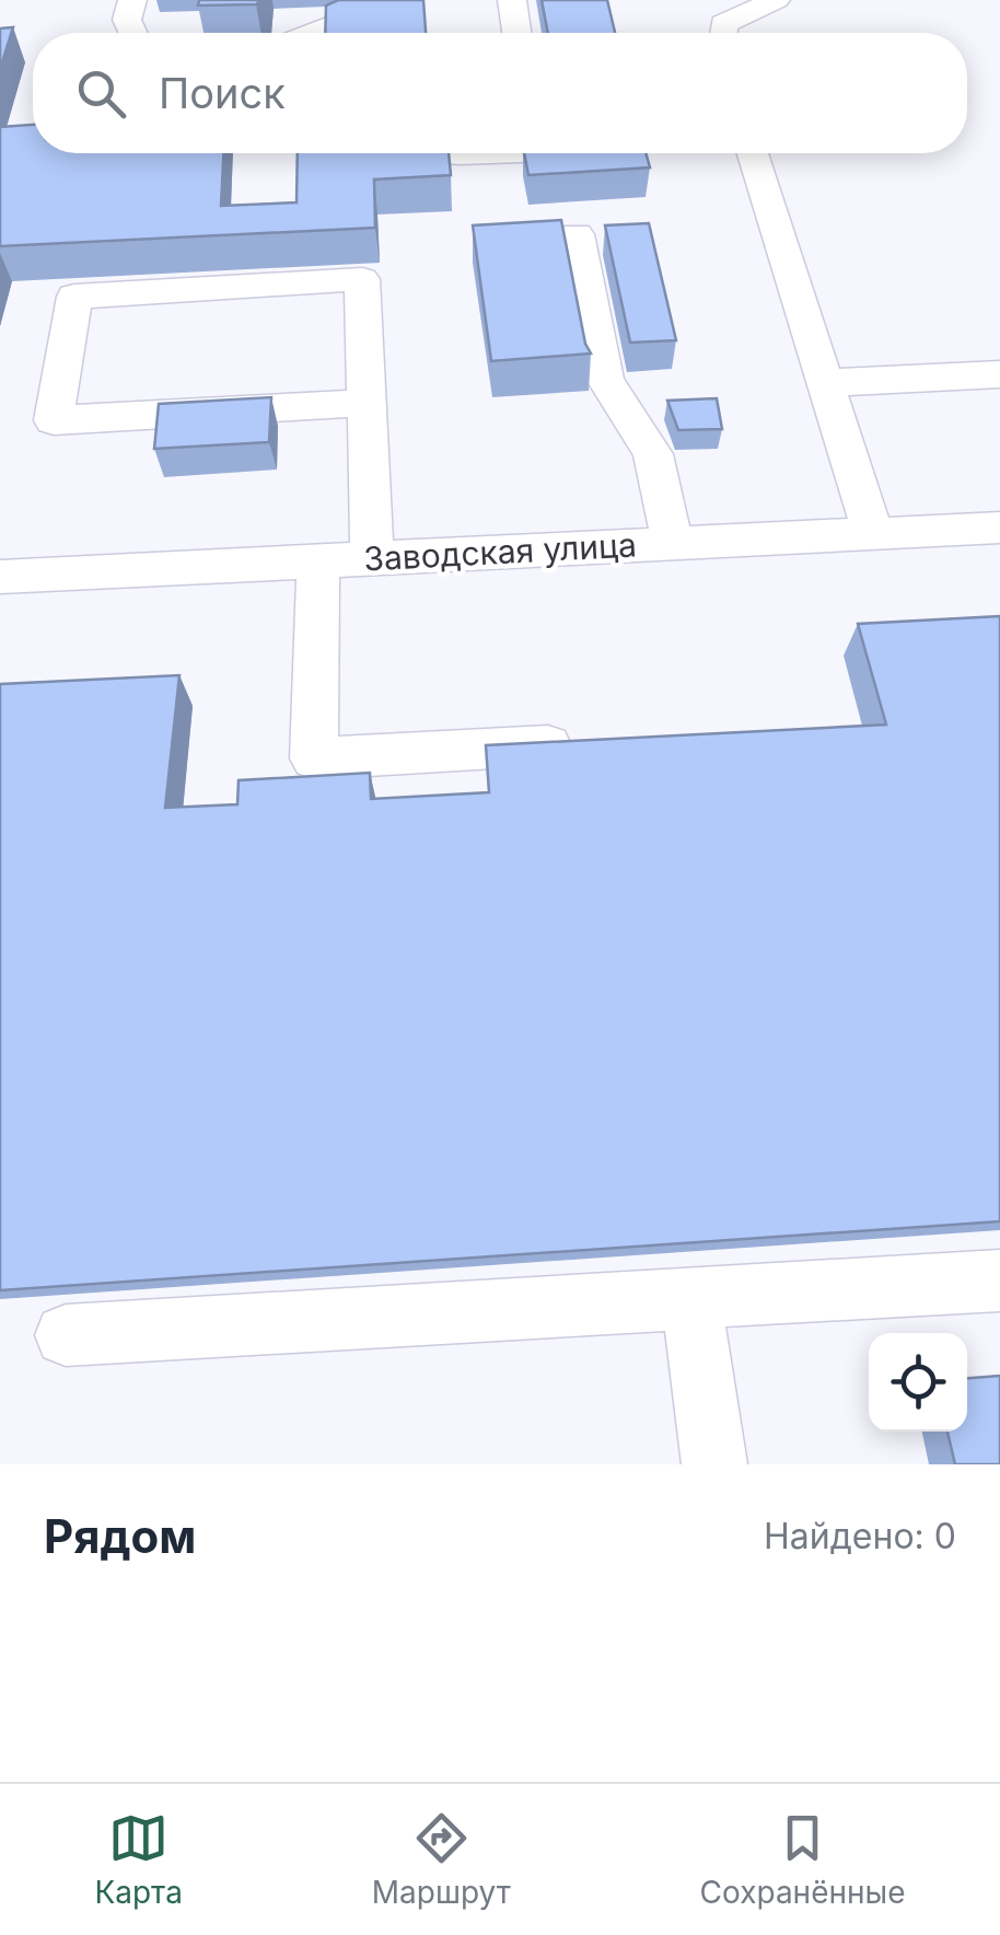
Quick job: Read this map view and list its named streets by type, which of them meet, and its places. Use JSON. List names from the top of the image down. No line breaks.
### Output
{"streets":{"street":["Заводская улица"]},"page":{"search":"Поиск","heading":["Рядом","Найдено: 0"],"nav":["Карта","Маршрут","Сохранённые"]}}
